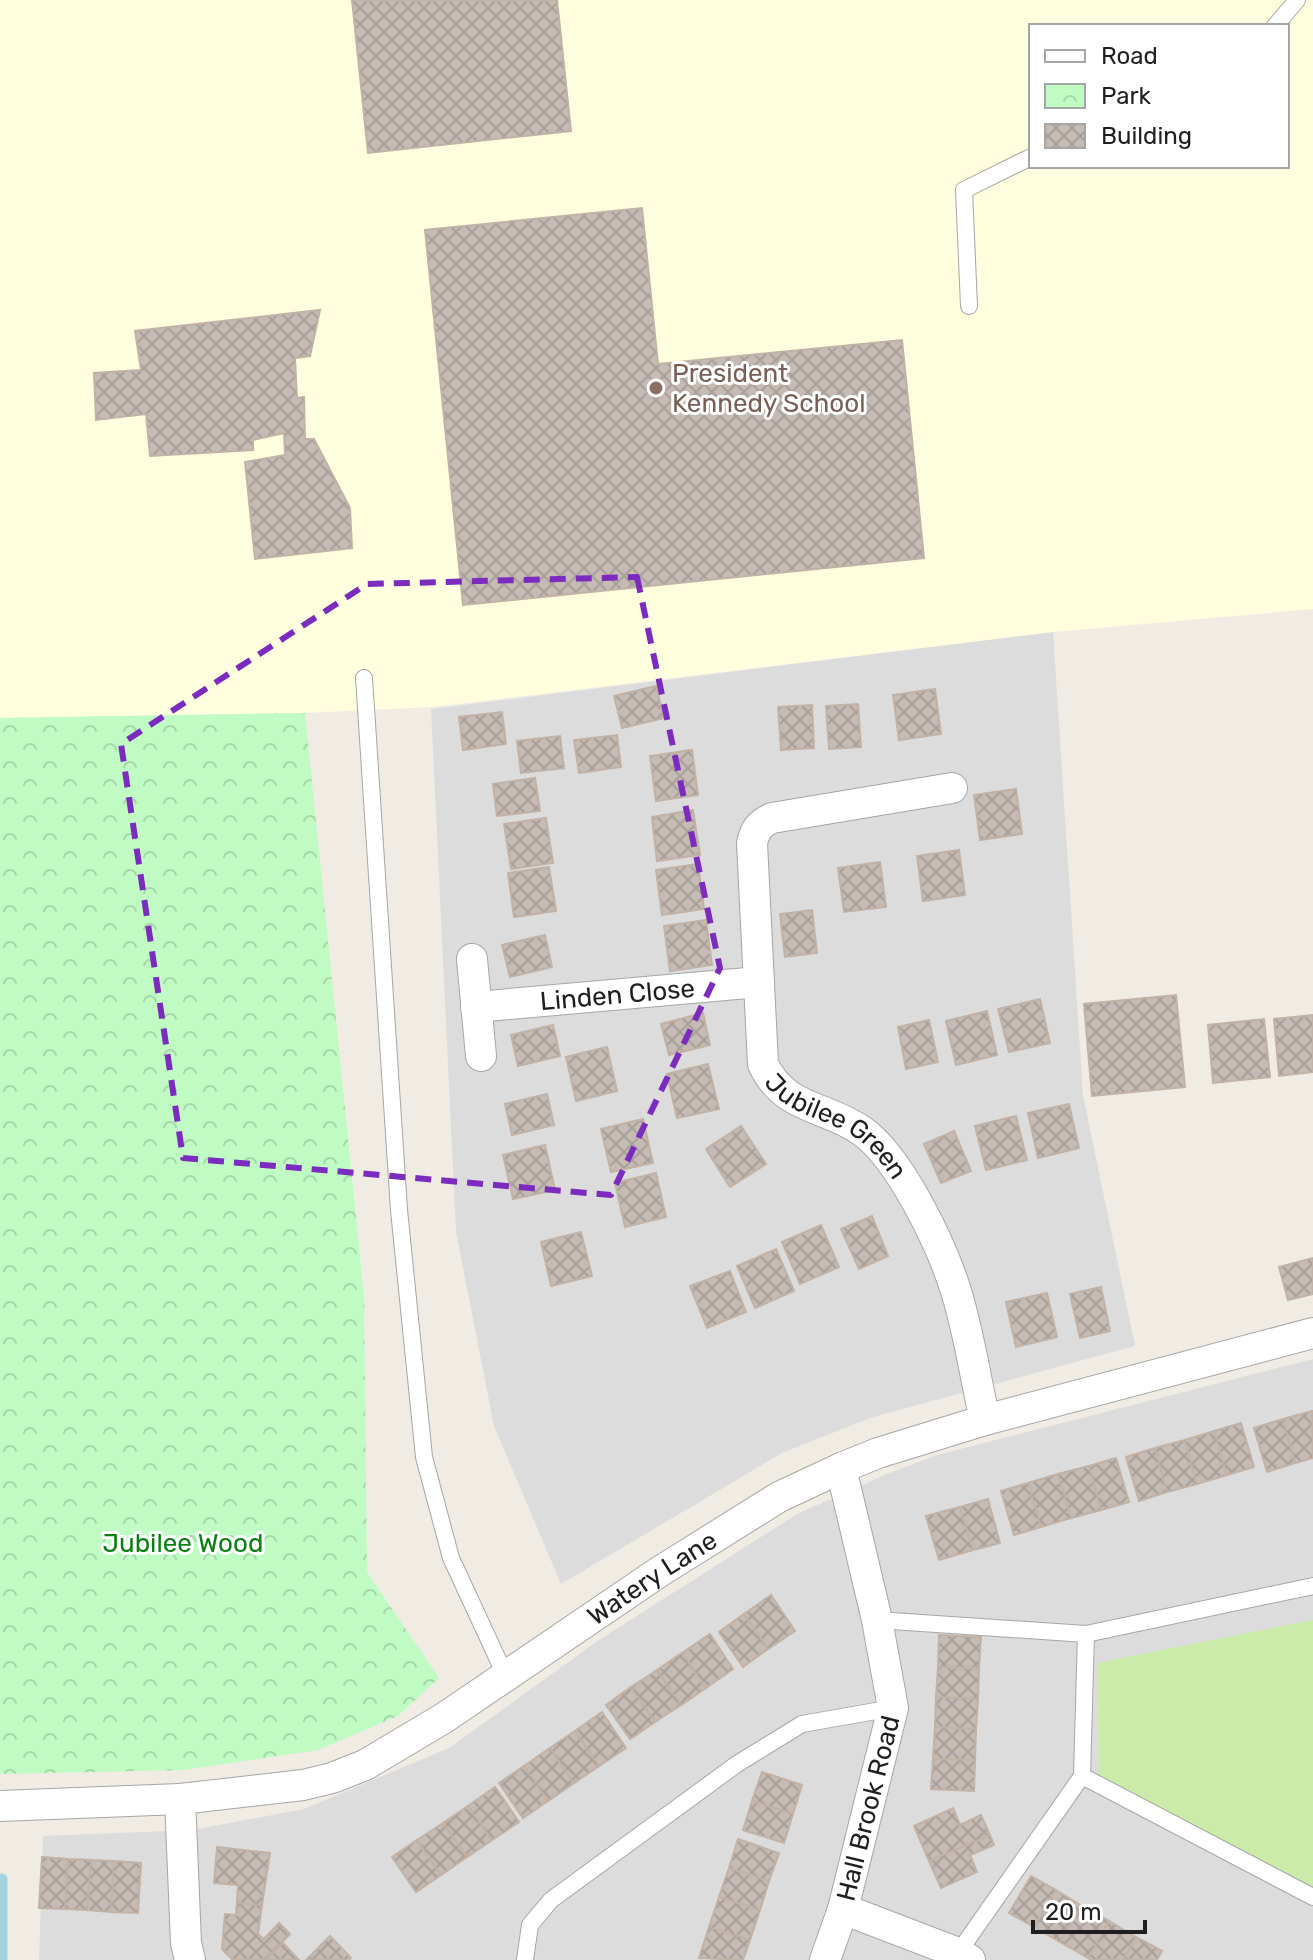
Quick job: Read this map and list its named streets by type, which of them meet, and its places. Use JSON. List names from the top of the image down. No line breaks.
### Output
{"streets":{"street":["Linden Close","Jubilee Green","Watery Lane","Hall Brook Road"]},"crossings":[["Linden Close","Jubilee Green"],["Jubilee Green","Watery Lane"],["Watery Lane","Hall Brook Road"]],"parks":["Jubilee Wood"],"places":["President Kennedy School"],"legend":["Road","Park","Building"],"scale_bar":"20 m"}
